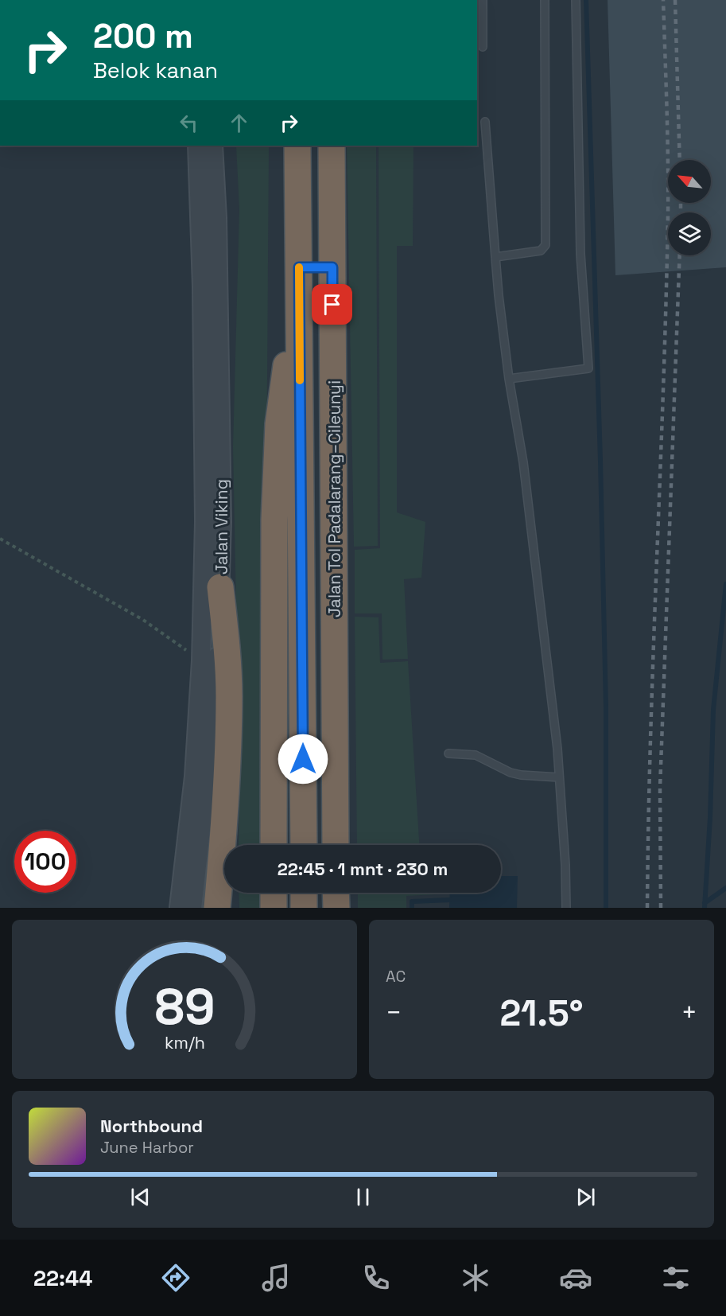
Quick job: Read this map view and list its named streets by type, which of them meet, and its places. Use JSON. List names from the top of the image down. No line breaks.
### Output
{"streets":{"highway":["Jalan Tol Padalarang–Cileunyi"],"street":["Jalan Viking"]},"north":"top left","page":{"turn":["200 m","Belok kanan"],"limit":"100","trip":"22:45 · 1 mnt · 230 m","tile":"AC","heat":["−","21.5°","+"],"song":["Northbound","June Harbor"],"tabs":"22:44","gauge":["89","km/h"]}}
